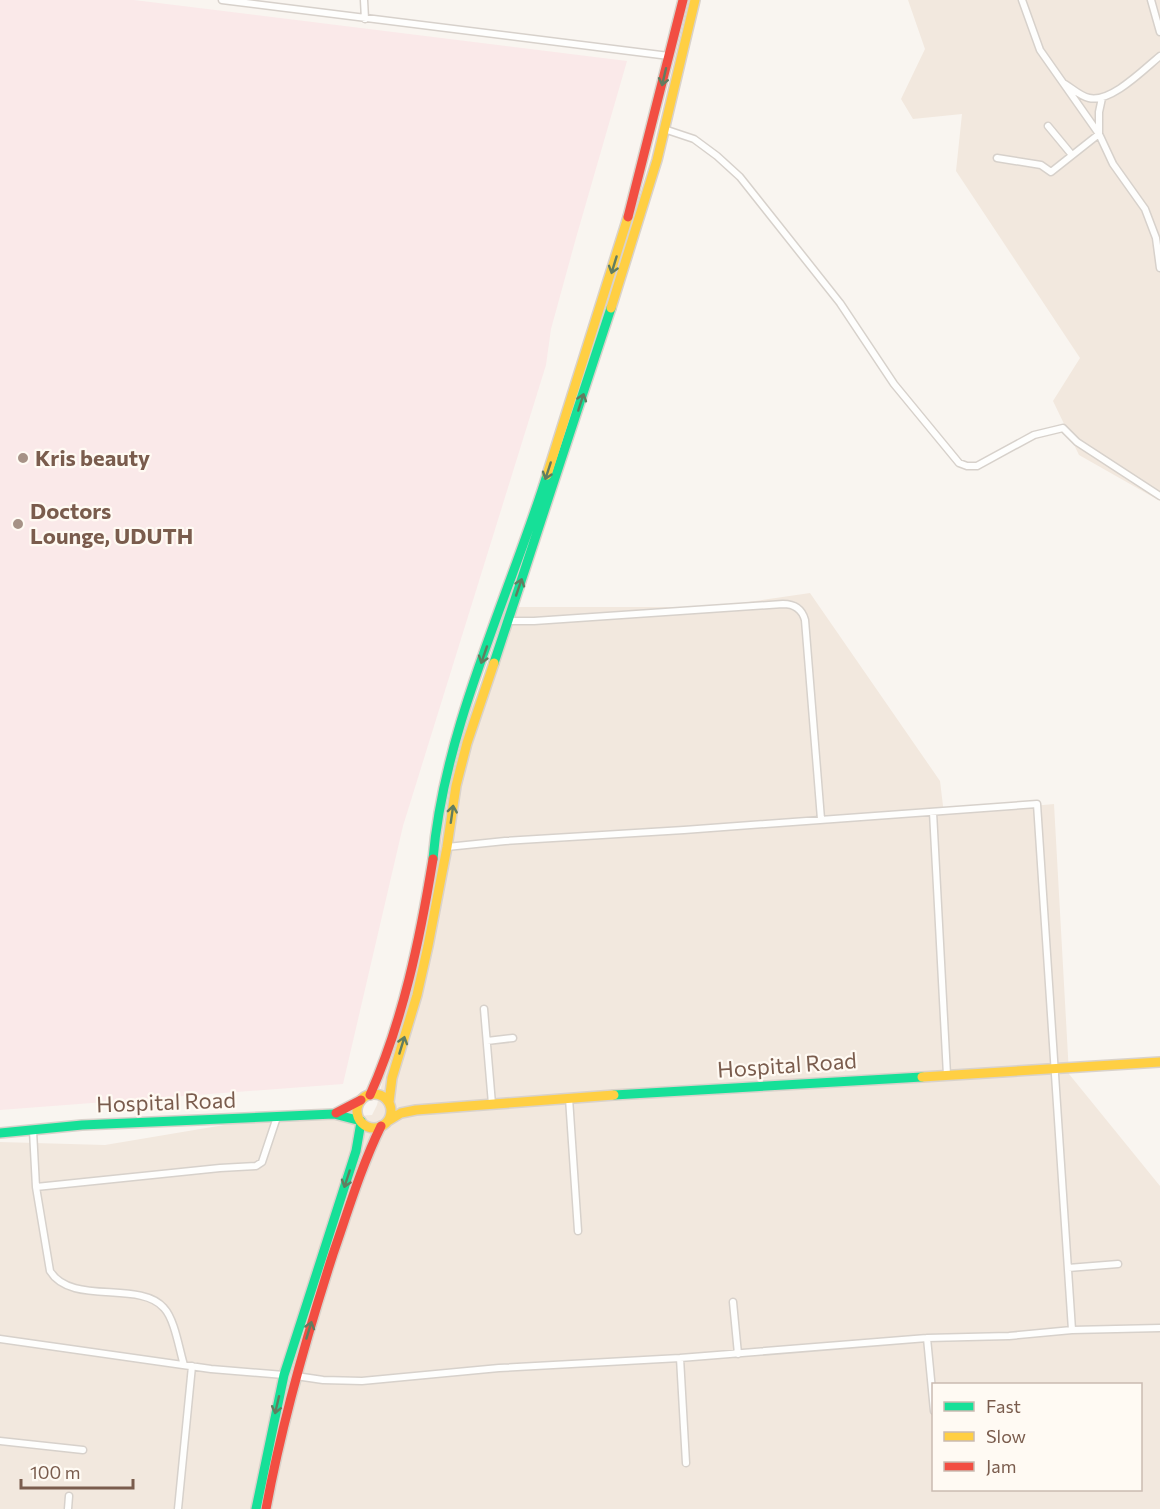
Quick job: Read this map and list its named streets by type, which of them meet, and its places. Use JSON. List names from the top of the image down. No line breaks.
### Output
{"streets":{"main road":["Hospital Road"]},"places":["Kris beauty","Doctors Lounge, UDUTH"],"legend":["Fast","Slow","Jam"],"scale_bar":"100 m"}
